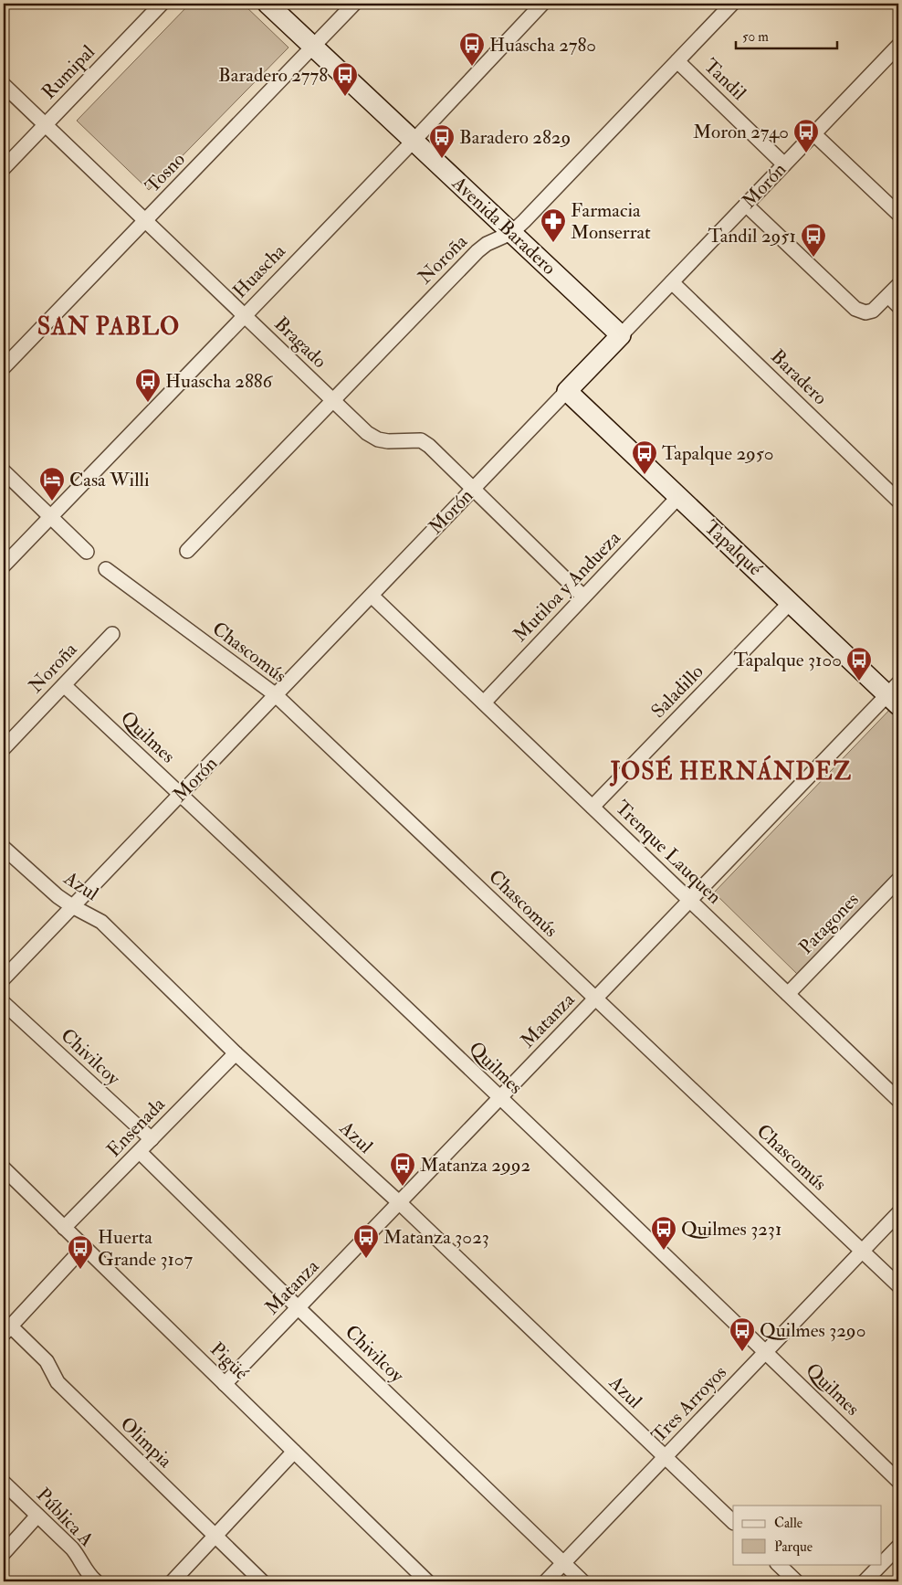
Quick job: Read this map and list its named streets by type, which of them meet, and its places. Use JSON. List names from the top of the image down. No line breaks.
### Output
{"streets":{"main road":["Morón","Avenida Baradero","Tapalqué"],"street":["Rumipal","Tandil","Tosno","Noroña","Huascha","Bragado","Baradero","Mutiloa y Andueza","Chascomús","Saladillo","Quilmes","Trenque Lauquen","Azul","Patagones","Matanza","Chivilcoy","Ensenada","Pigüé","Tres Arroyos","Olimpia","Pública A"]},"crossings":[["Rumipal","Bragado"],["Tandil","Morón"],["Tandil","Noroña"],["Tosno","Avenida Baradero"],["Tosno","Bragado"],["Morón","Avenida Baradero"],["Morón","Bragado"],["Morón","Baradero"],["Morón","Tapalqué"],["Morón","Chascomús"],["Morón","Quilmes"],["Morón","Trenque Lauquen"],["Morón","Azul"],["Avenida Baradero","Noroña"],["Avenida Baradero","Huascha"],["Noroña","Bragado"],["Noroña","Quilmes"],["Huascha","Bragado"],["Bragado","Mutiloa y Andueza"],["Tapalqué","Mutiloa y Andueza"],["Tapalqué","Saladillo"],["Tapalqué","Matanza"],["Mutiloa y Andueza","Trenque Lauquen"],["Chascomús","Matanza"],["Chascomús","Tres Arroyos"],["Saladillo","Trenque Lauquen"],["Quilmes","Matanza"],["Quilmes","Tres Arroyos"],["Trenque Lauquen","Patagones"],["Trenque Lauquen","Matanza"],["Azul","Matanza"],["Azul","Ensenada"],["Azul","Tres Arroyos"],["Matanza","Chivilcoy"],["Matanza","Pigüé"],["Chivilcoy","Ensenada"],["Chivilcoy","Tres Arroyos"],["Ensenada","Pigüé"]],"districts":["SAN PABLO","JOSÉ HERNÁNDEZ"],"places":{"bus stop":["Huascha 2780","Baradero 2778","Moron 2740","Baradero 2829","Tandil 2951","Huascha 2886","Tapalque 2950","Tapalque 3100","Matanza 2992","Quilmes 3231","Matanza 3023","Huerta Grande 3107","Quilmes 3290"],"pharmacy":["Farmacia Monserrat"],"hotel":["Casa Willi"]},"legend":["Calle","Parque"],"scale_bar":"50 m"}
